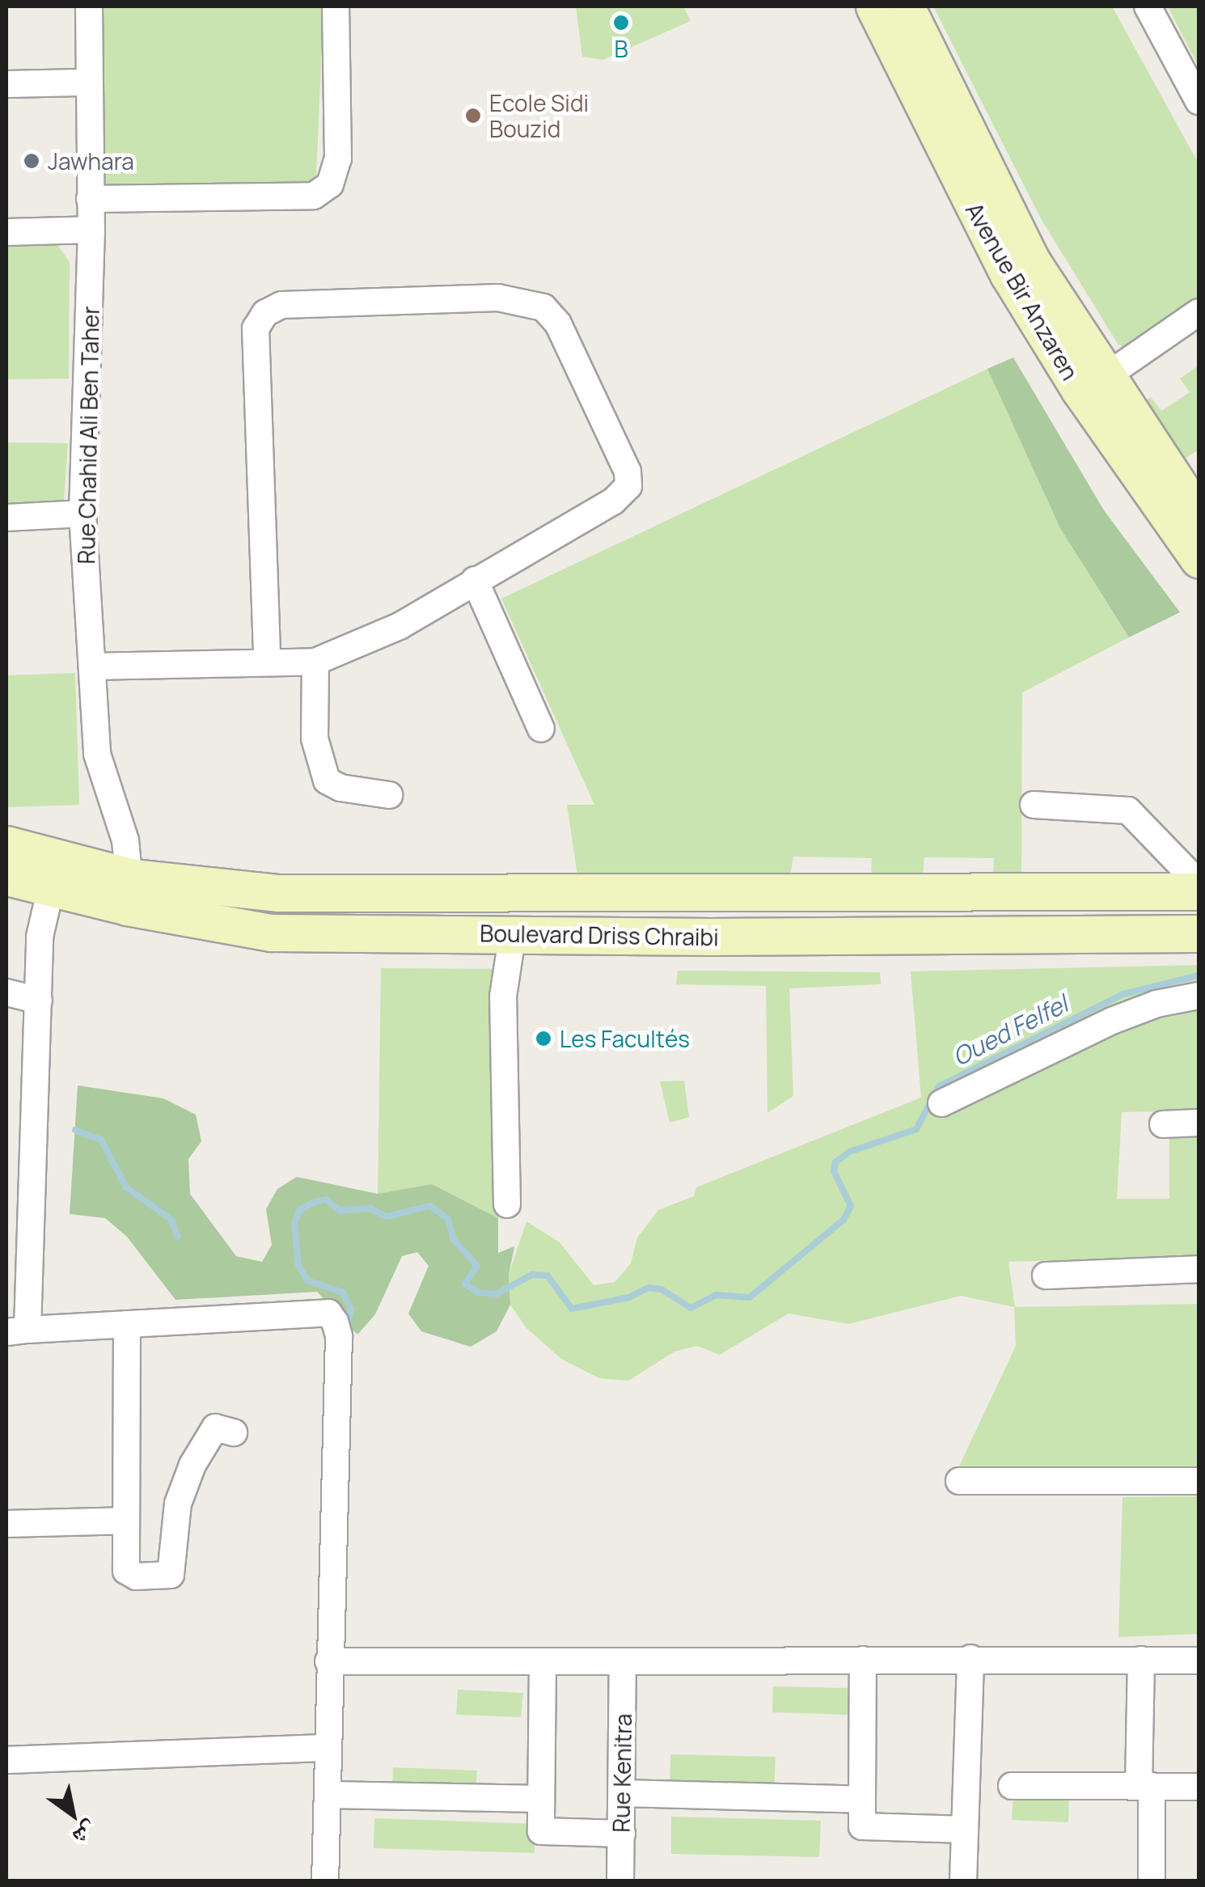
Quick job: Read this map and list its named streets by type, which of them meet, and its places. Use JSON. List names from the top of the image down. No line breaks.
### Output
{"streets":{"main road":["Avenue Bir Anzaren","Boulevard Driss Chraibi"],"street":["Rue Chahid Ali Ben Taher","Rue Kenitra"]},"crossings":[["Rue Chahid Ali Ben Taher","Boulevard Driss Chraibi"]],"water":["Oued Felfel"],"places":["B","Ecole Sidi Bouzid","Jawhara","Les Facultés"],"north":"bottom right"}
